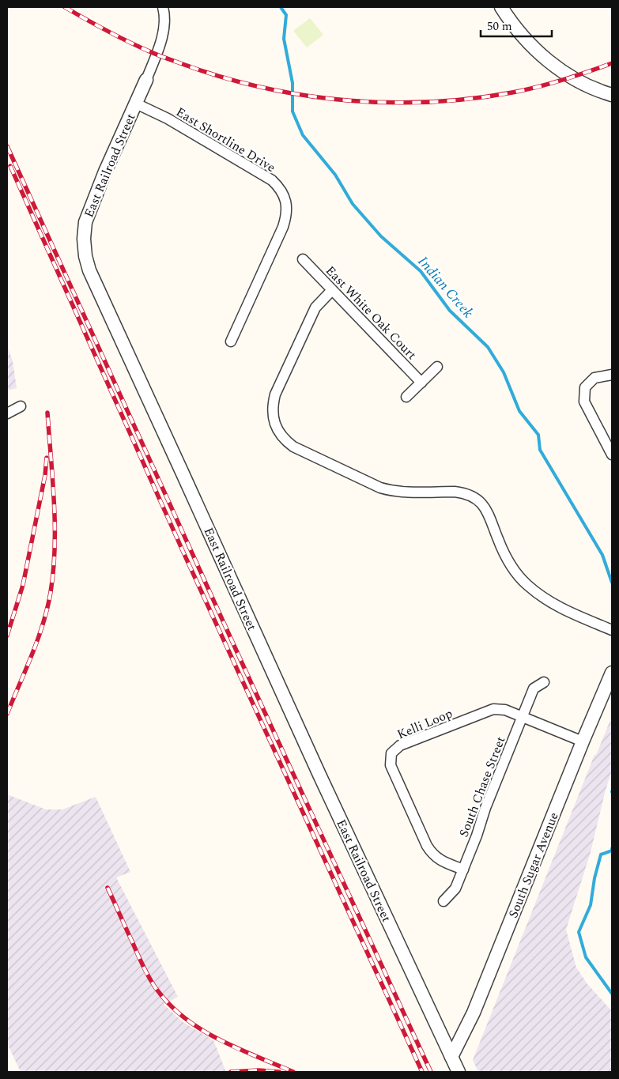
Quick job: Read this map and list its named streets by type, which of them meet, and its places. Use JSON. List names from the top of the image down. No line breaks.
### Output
{"streets":{"street":["East Shortline Drive","East Railroad Street","East White Oak Court","Kelli Loop","South Chase Street","South Sugar Avenue"]},"crossings":[["East Shortline Drive","East Railroad Street"],["East Railroad Street","South Sugar Avenue"],["Kelli Loop","South Chase Street"],["Kelli Loop","South Sugar Avenue"]],"water":["Indian Creek"],"scale_bar":"50 m"}
